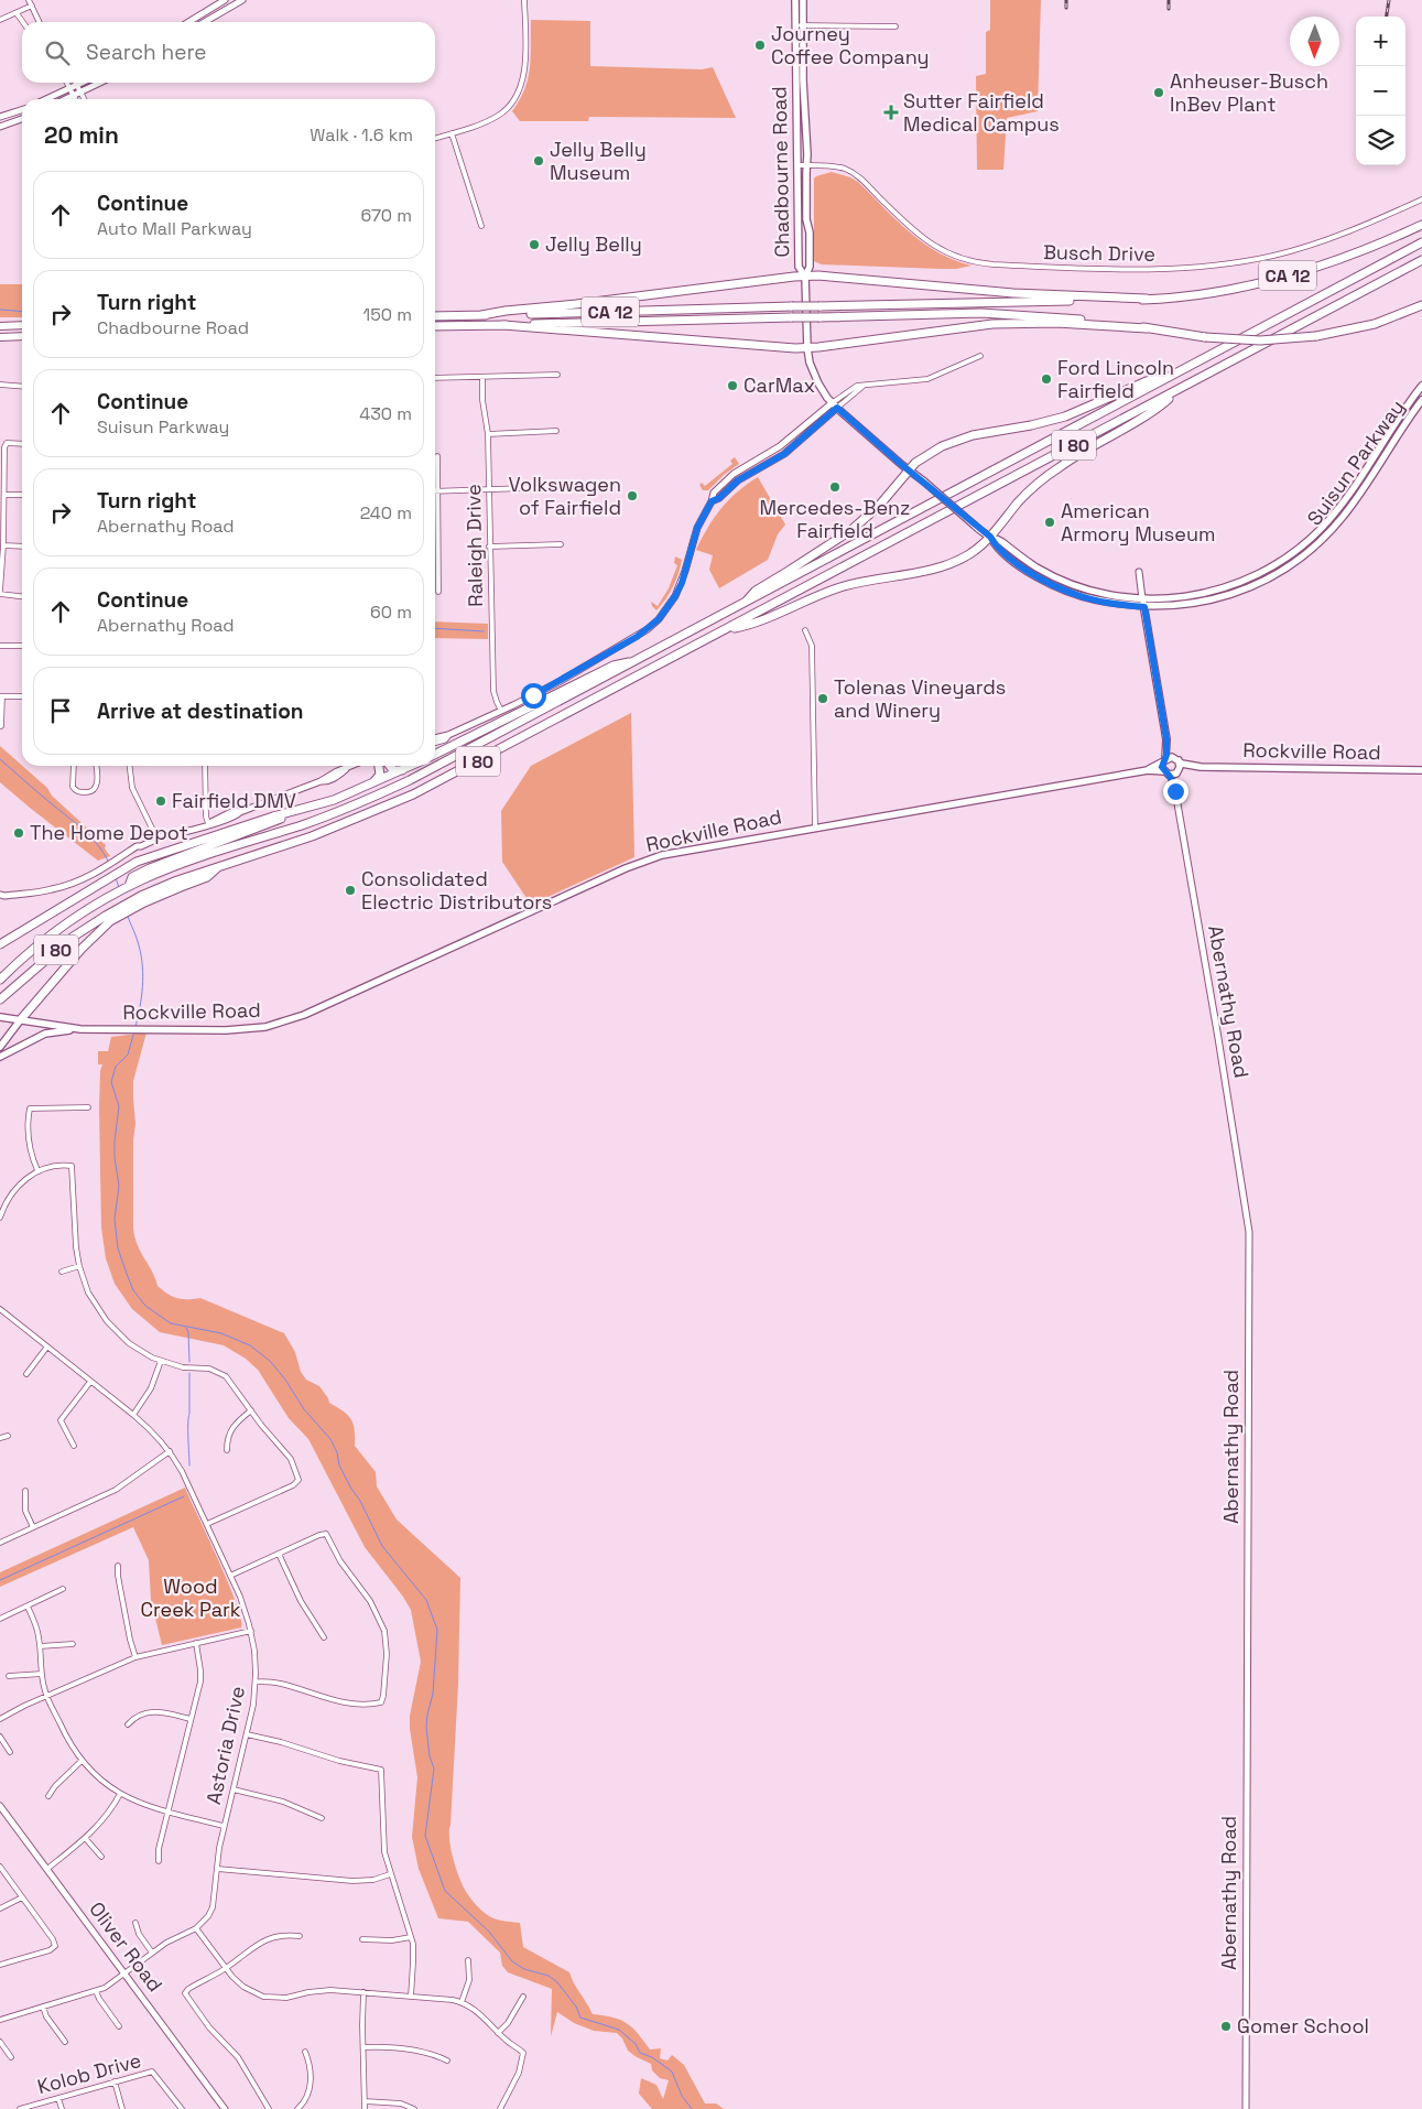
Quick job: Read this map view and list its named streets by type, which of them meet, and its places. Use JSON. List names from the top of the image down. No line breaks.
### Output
{"streets":{"highway":["CA 12","I 80"],"main road":["Chadbourne Road","Suisun Parkway","Rockville Road"],"street":["Busch Drive","Raleigh Drive","Abernathy Road","Astoria Drive","Oliver Road","Kolob Drive"]},"crossings":[["Chadbourne Road","Busch Drive"],["Chadbourne Road","Suisun Parkway"],["Rockville Road","Abernathy Road"],["Astoria Drive","Oliver Road"]],"parks":["Wood Creek Park"],"places":{"other":["Journey Coffee Company","Anheuser-Busch InBev Plant","Jelly Belly Museum","Jelly Belly","Ford Lincoln Fairfield","CarMax","Mercedes-Benz Fairfield","Volkswagen of Fairfield","American Armory Museum","Tolenas Vineyards and Winery","Fairfield DMV","The Home Depot","Consolidated Electric Distributors","Gomer School"],"health":["Sutter Fairfield Medical Campus"]},"north":"bottom","page":{"map_buttons":["+","−"],"search":"Search here","heading":["20 min","Walk · 1.6 km"],"list":[["Continue","Auto Mall Parkway","670 m"],["Turn right","Chadbourne Road","150 m"],["Continue","Suisun Parkway","430 m"],["Turn right","Abernathy Road","240 m"],["Continue","Abernathy Road","60 m"],"Arrive at destination"]}}
